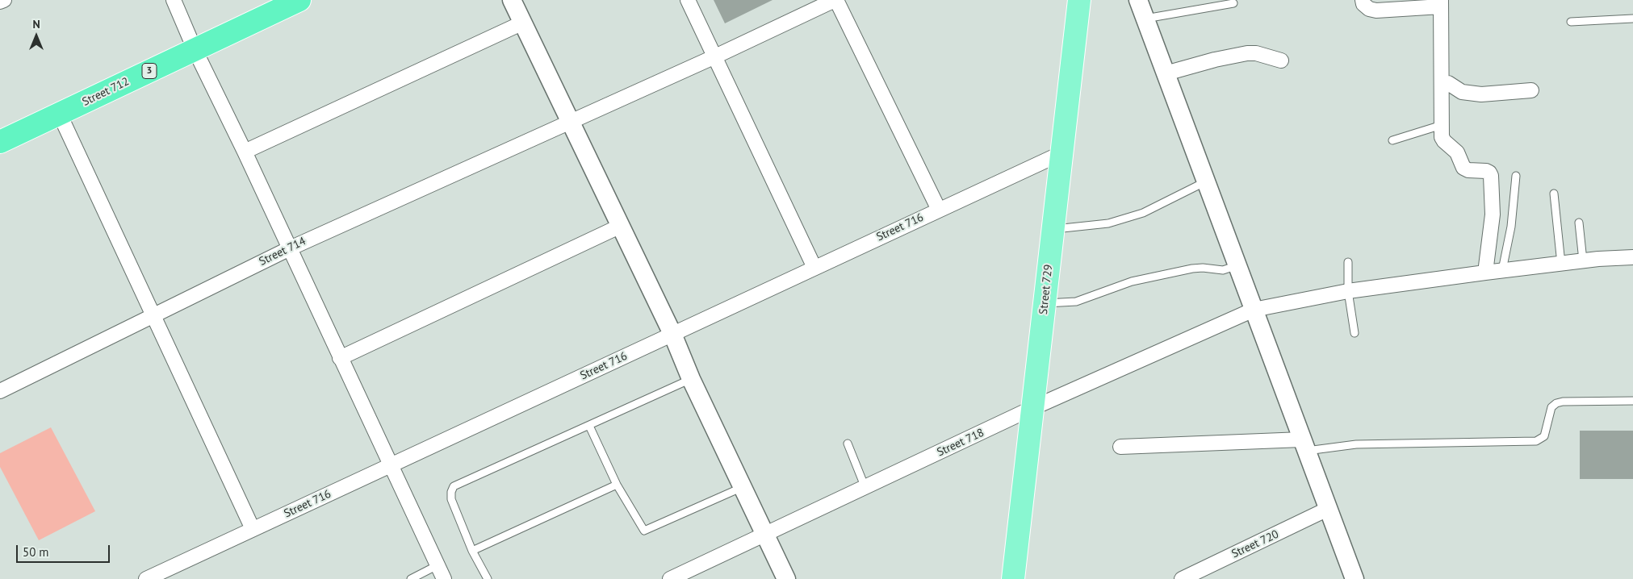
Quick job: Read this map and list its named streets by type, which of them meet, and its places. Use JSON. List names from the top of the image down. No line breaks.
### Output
{"streets":{"highway":["3","Street 712"],"main road":["Street 729"],"street":["Street 716","Street 714","Street 718","Street 720"]},"crossings":[["Street 716","Street 729"],["Street 729","Street 718"]],"scale_bar":"50 m","north":"top"}
